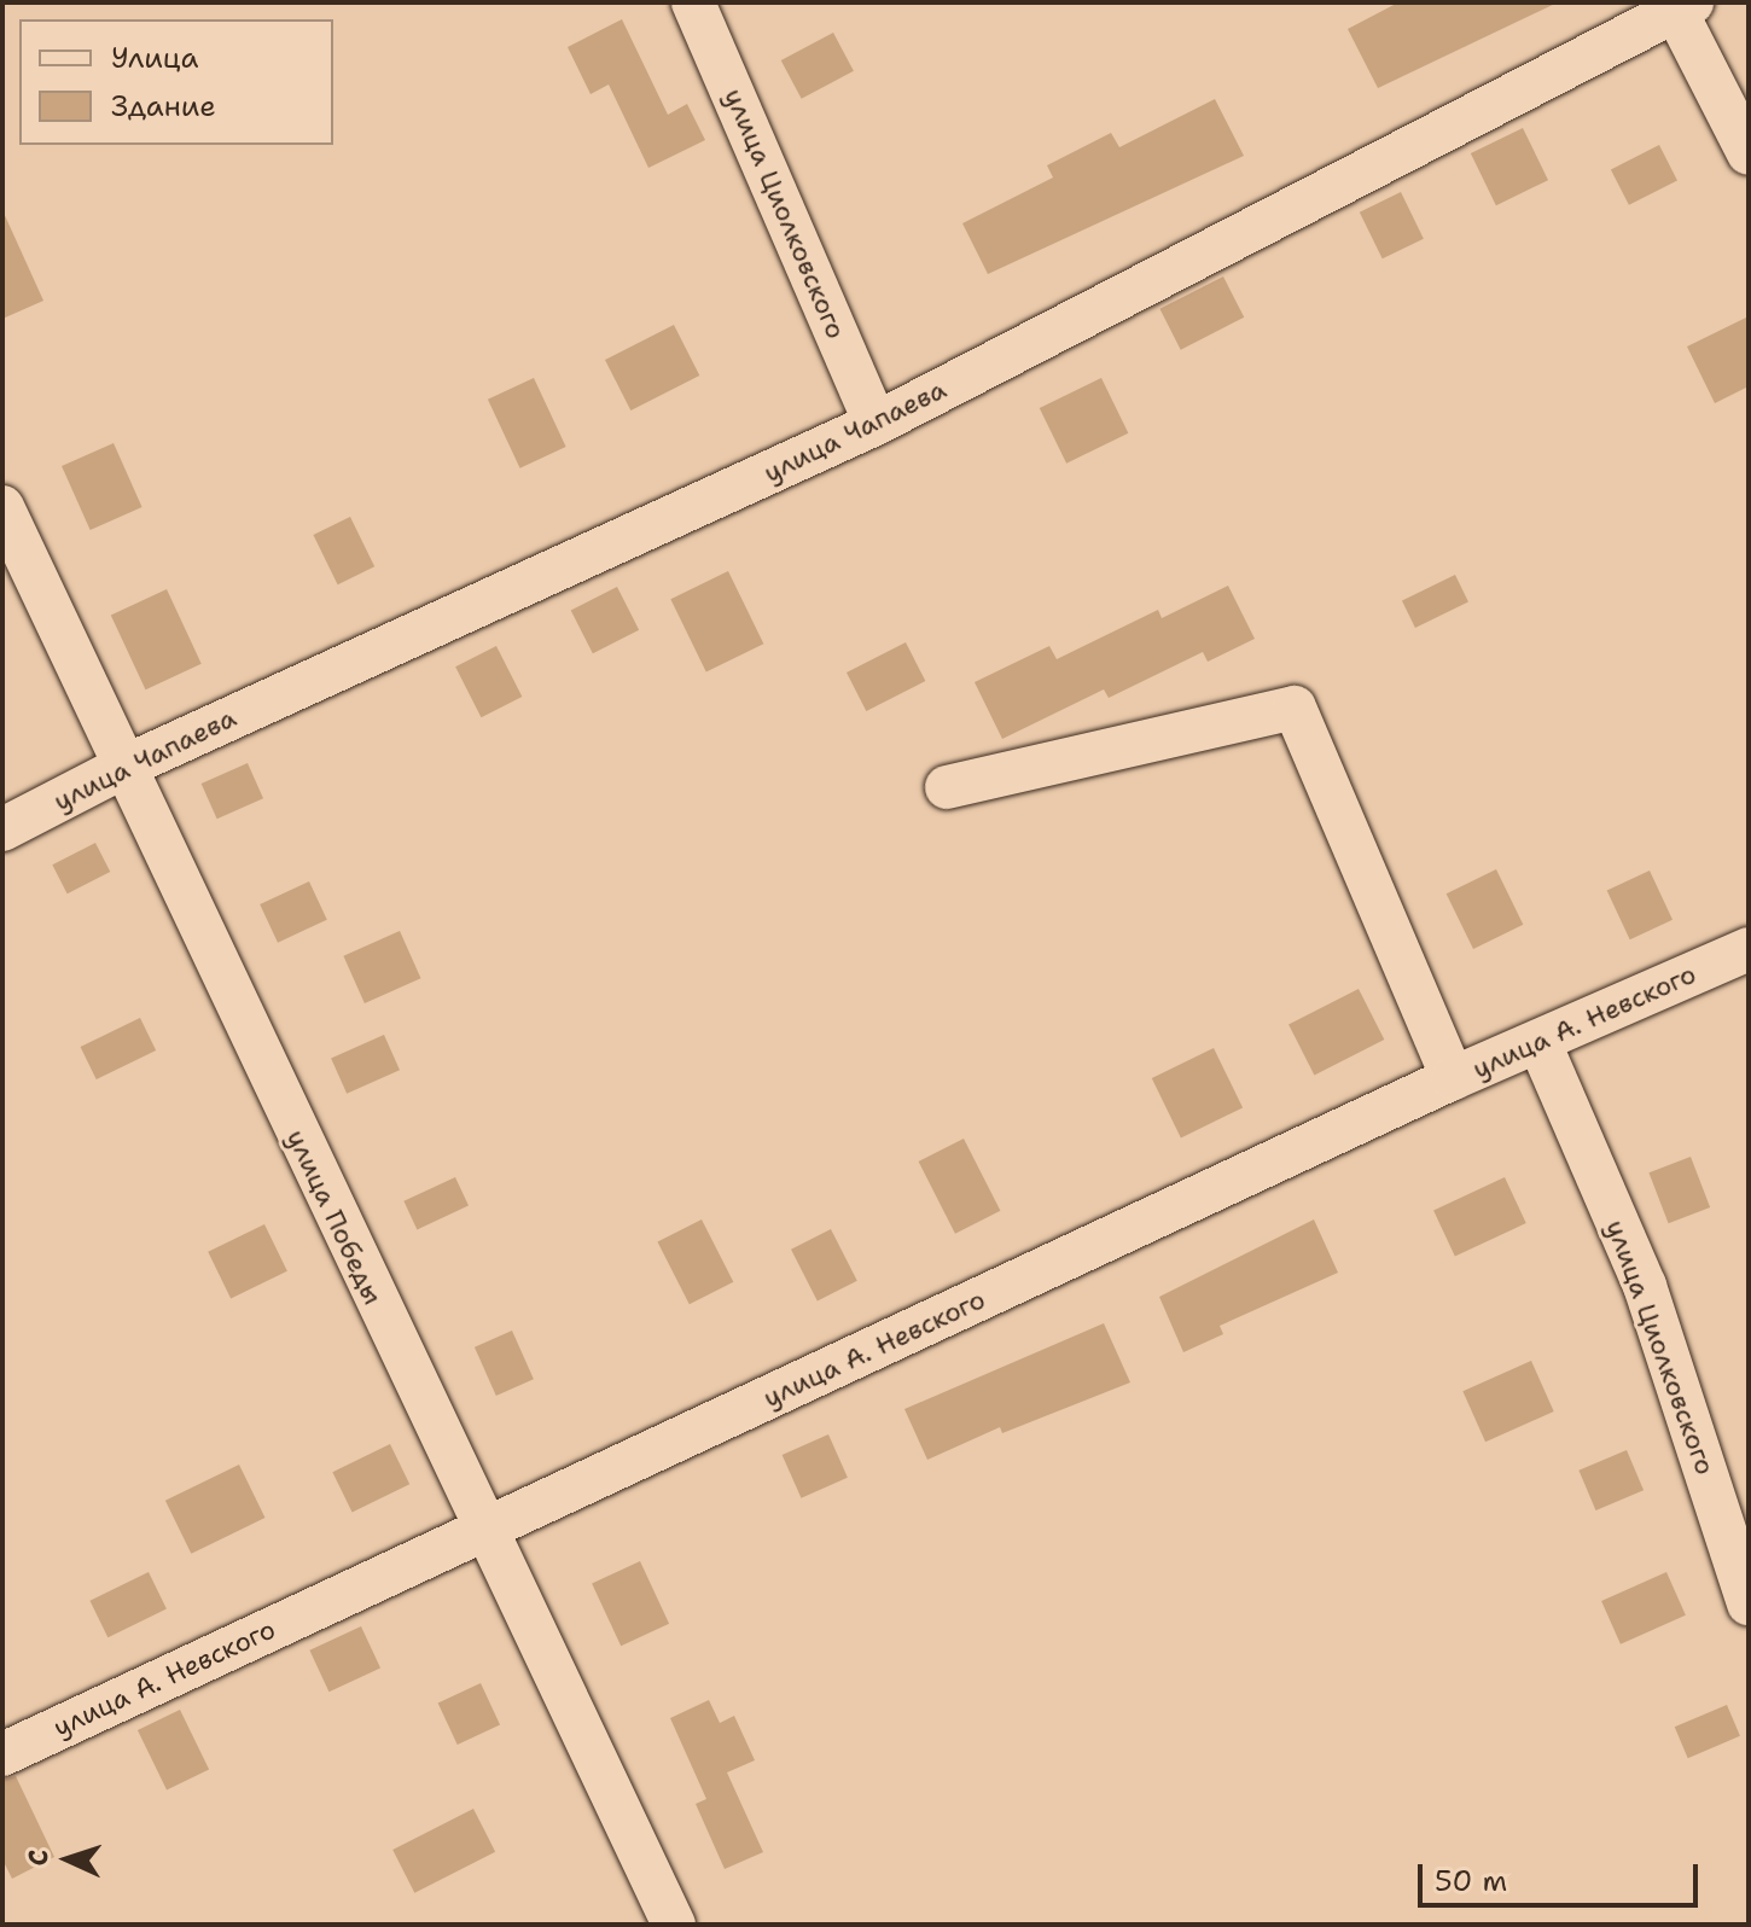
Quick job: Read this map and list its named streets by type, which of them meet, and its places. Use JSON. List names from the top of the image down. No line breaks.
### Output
{"streets":{"street":["улица Циолковского","улица Чапаева","улица А. Невского","улица Победы"]},"crossings":[["улица Циолковского","улица Чапаева"],["улица Циолковского","улица А. Невского"],["улица Чапаева","улица Победы"],["улица А. Невского","улица Победы"]],"legend":["Улица","Здание"],"scale_bar":"50 m","north":"left"}
